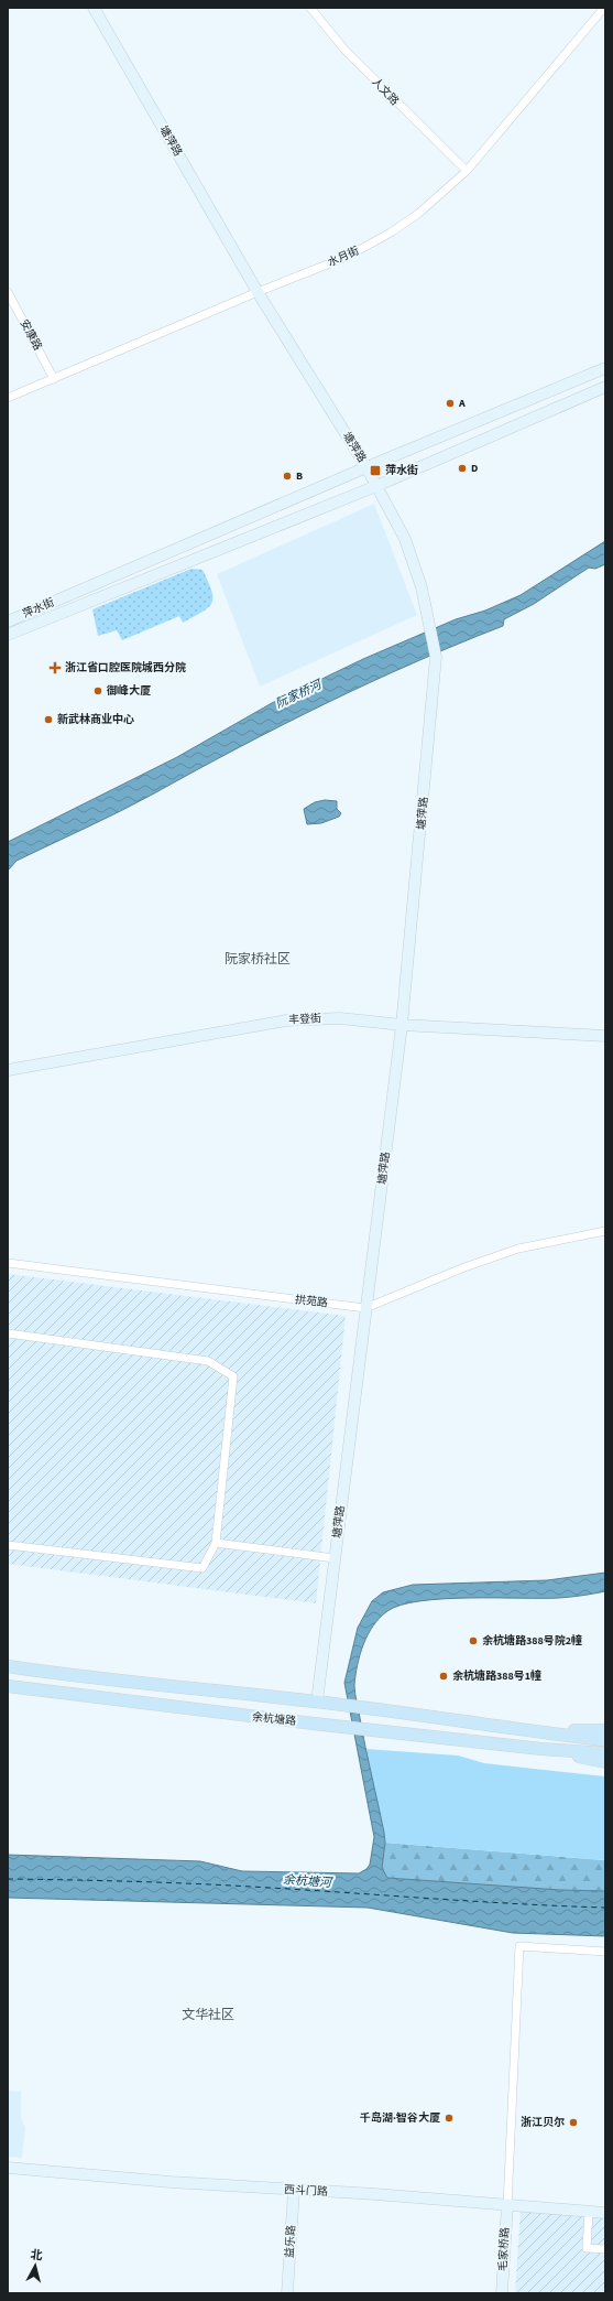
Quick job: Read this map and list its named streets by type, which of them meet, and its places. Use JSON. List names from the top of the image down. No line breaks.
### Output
{"streets":{"main road":["余杭塘路"],"street":["人文路","塘萍路","水月街","安康路","萍水街","丰登街","拱苑路","西斗门路","益乐路","毛家桥路"]},"crossings":[["人文路","水月街"],["塘萍路","水月街"],["塘萍路","萍水街"],["塘萍路","丰登街"],["塘萍路","拱苑路"],["塘萍路","余杭塘路"],["水月街","安康路"],["西斗门路","益乐路"],["西斗门路","毛家桥路"]],"districts":["阮家桥社区","文华社区"],"water":["阮家桥河","余杭塘河"],"places":{"other":["A","D","B","御峰大厦","新武林商业中心","余杭塘路388号院2幢","余杭塘路388号1幢","千岛湖·智谷大厦","浙江贝尔"],"transit":["萍水街"],"health":["浙江省口腔医院城西分院"]},"north":"top"}
